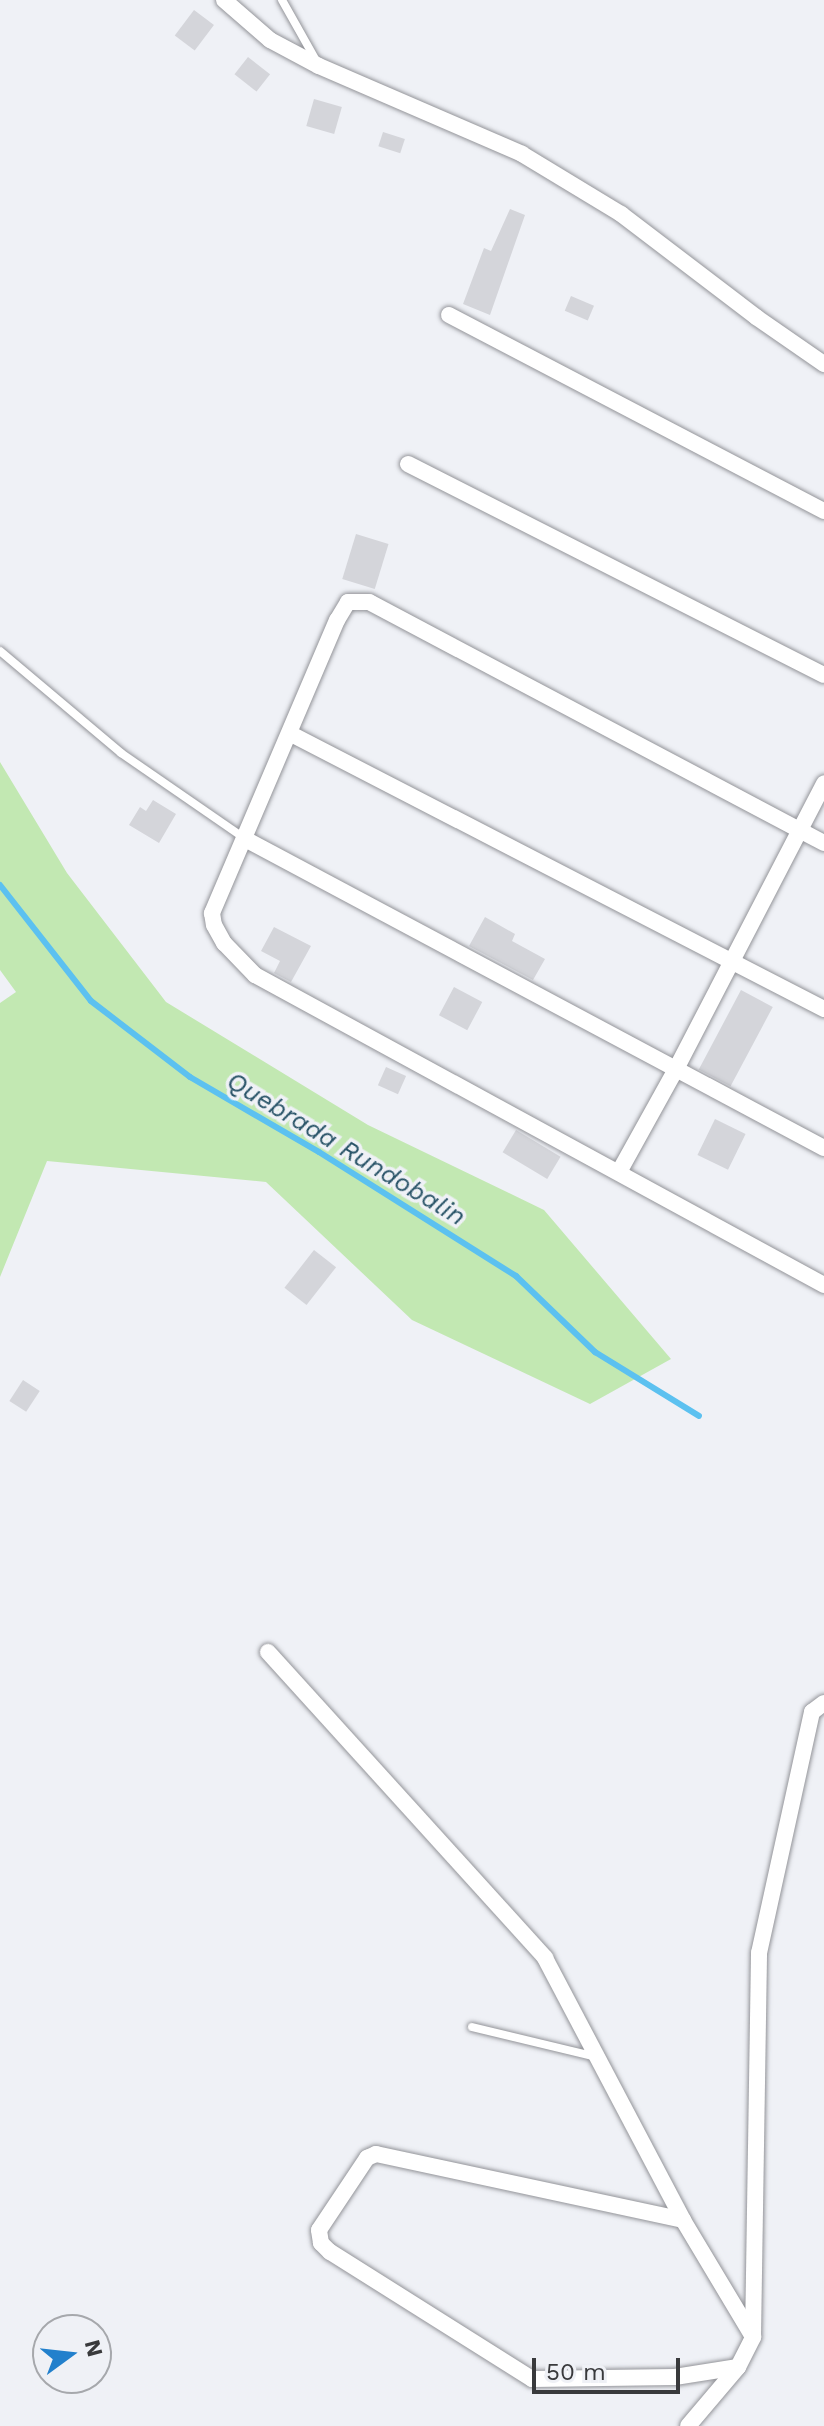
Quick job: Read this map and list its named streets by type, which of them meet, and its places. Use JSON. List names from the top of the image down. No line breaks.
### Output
{"water":["Quebrada Rundobalin"],"scale_bar":"50 m","north":"right"}
